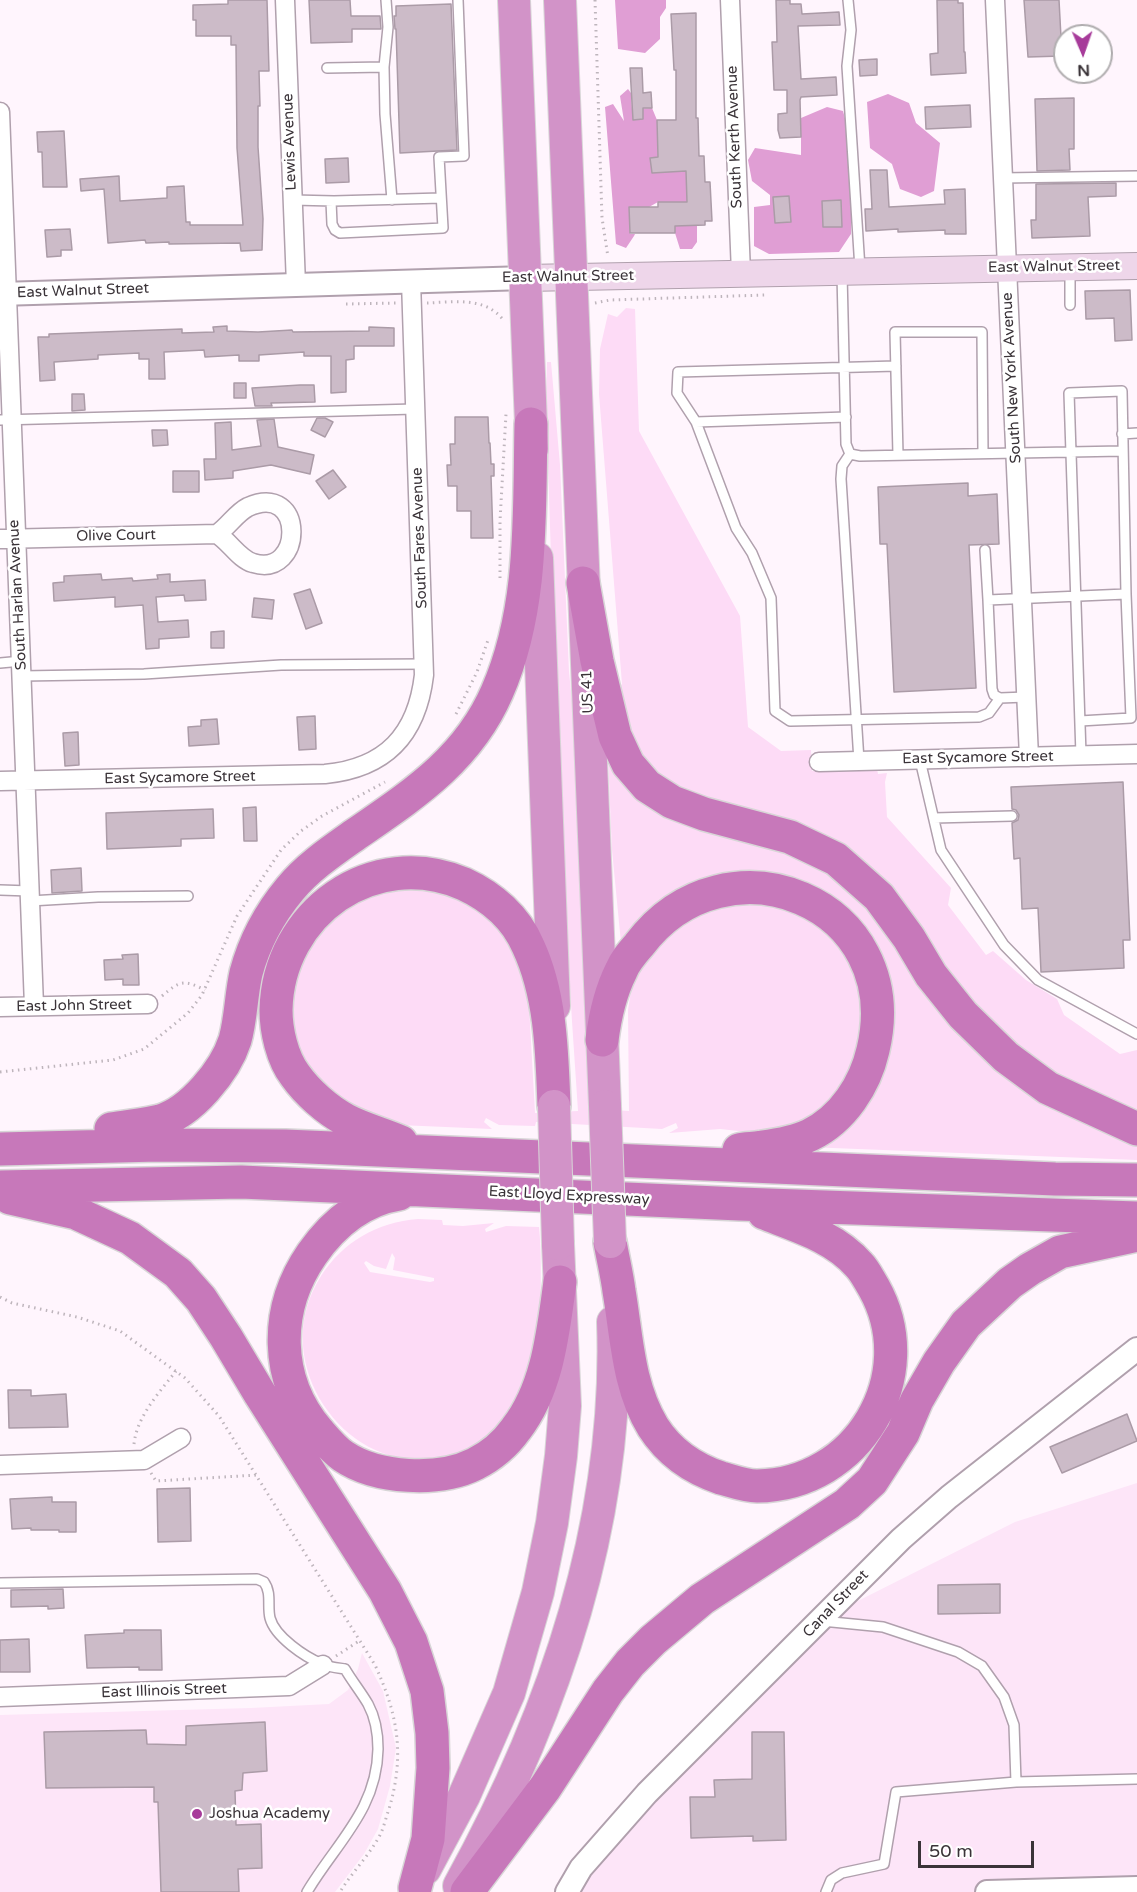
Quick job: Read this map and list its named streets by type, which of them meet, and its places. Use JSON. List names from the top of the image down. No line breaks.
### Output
{"streets":{"highway":["US 41","East Lloyd Expressway"],"main road":["East Walnut Street"],"street":["South Kerth Avenue","Lewis Avenue","South New York Avenue","Olive Court","South Fares Avenue","South Harlan Avenue","East Sycamore Street","East John Street","Canal Street","East Illinois Street"]},"crossings":[["South Kerth Avenue","East Walnut Street"],["Lewis Avenue","East Walnut Street"],["East Walnut Street","South New York Avenue"],["East Walnut Street","South Fares Avenue"],["East Walnut Street","South Harlan Avenue"],["East Walnut Street","US 41"],["South New York Avenue","East Sycamore Street"],["Olive Court","South Harlan Avenue"],["South Fares Avenue","East Sycamore Street"],["South Harlan Avenue","East Sycamore Street"],["South Harlan Avenue","East John Street"]],"places":["Joshua Academy"],"scale_bar":"50 m","north":"bottom"}
